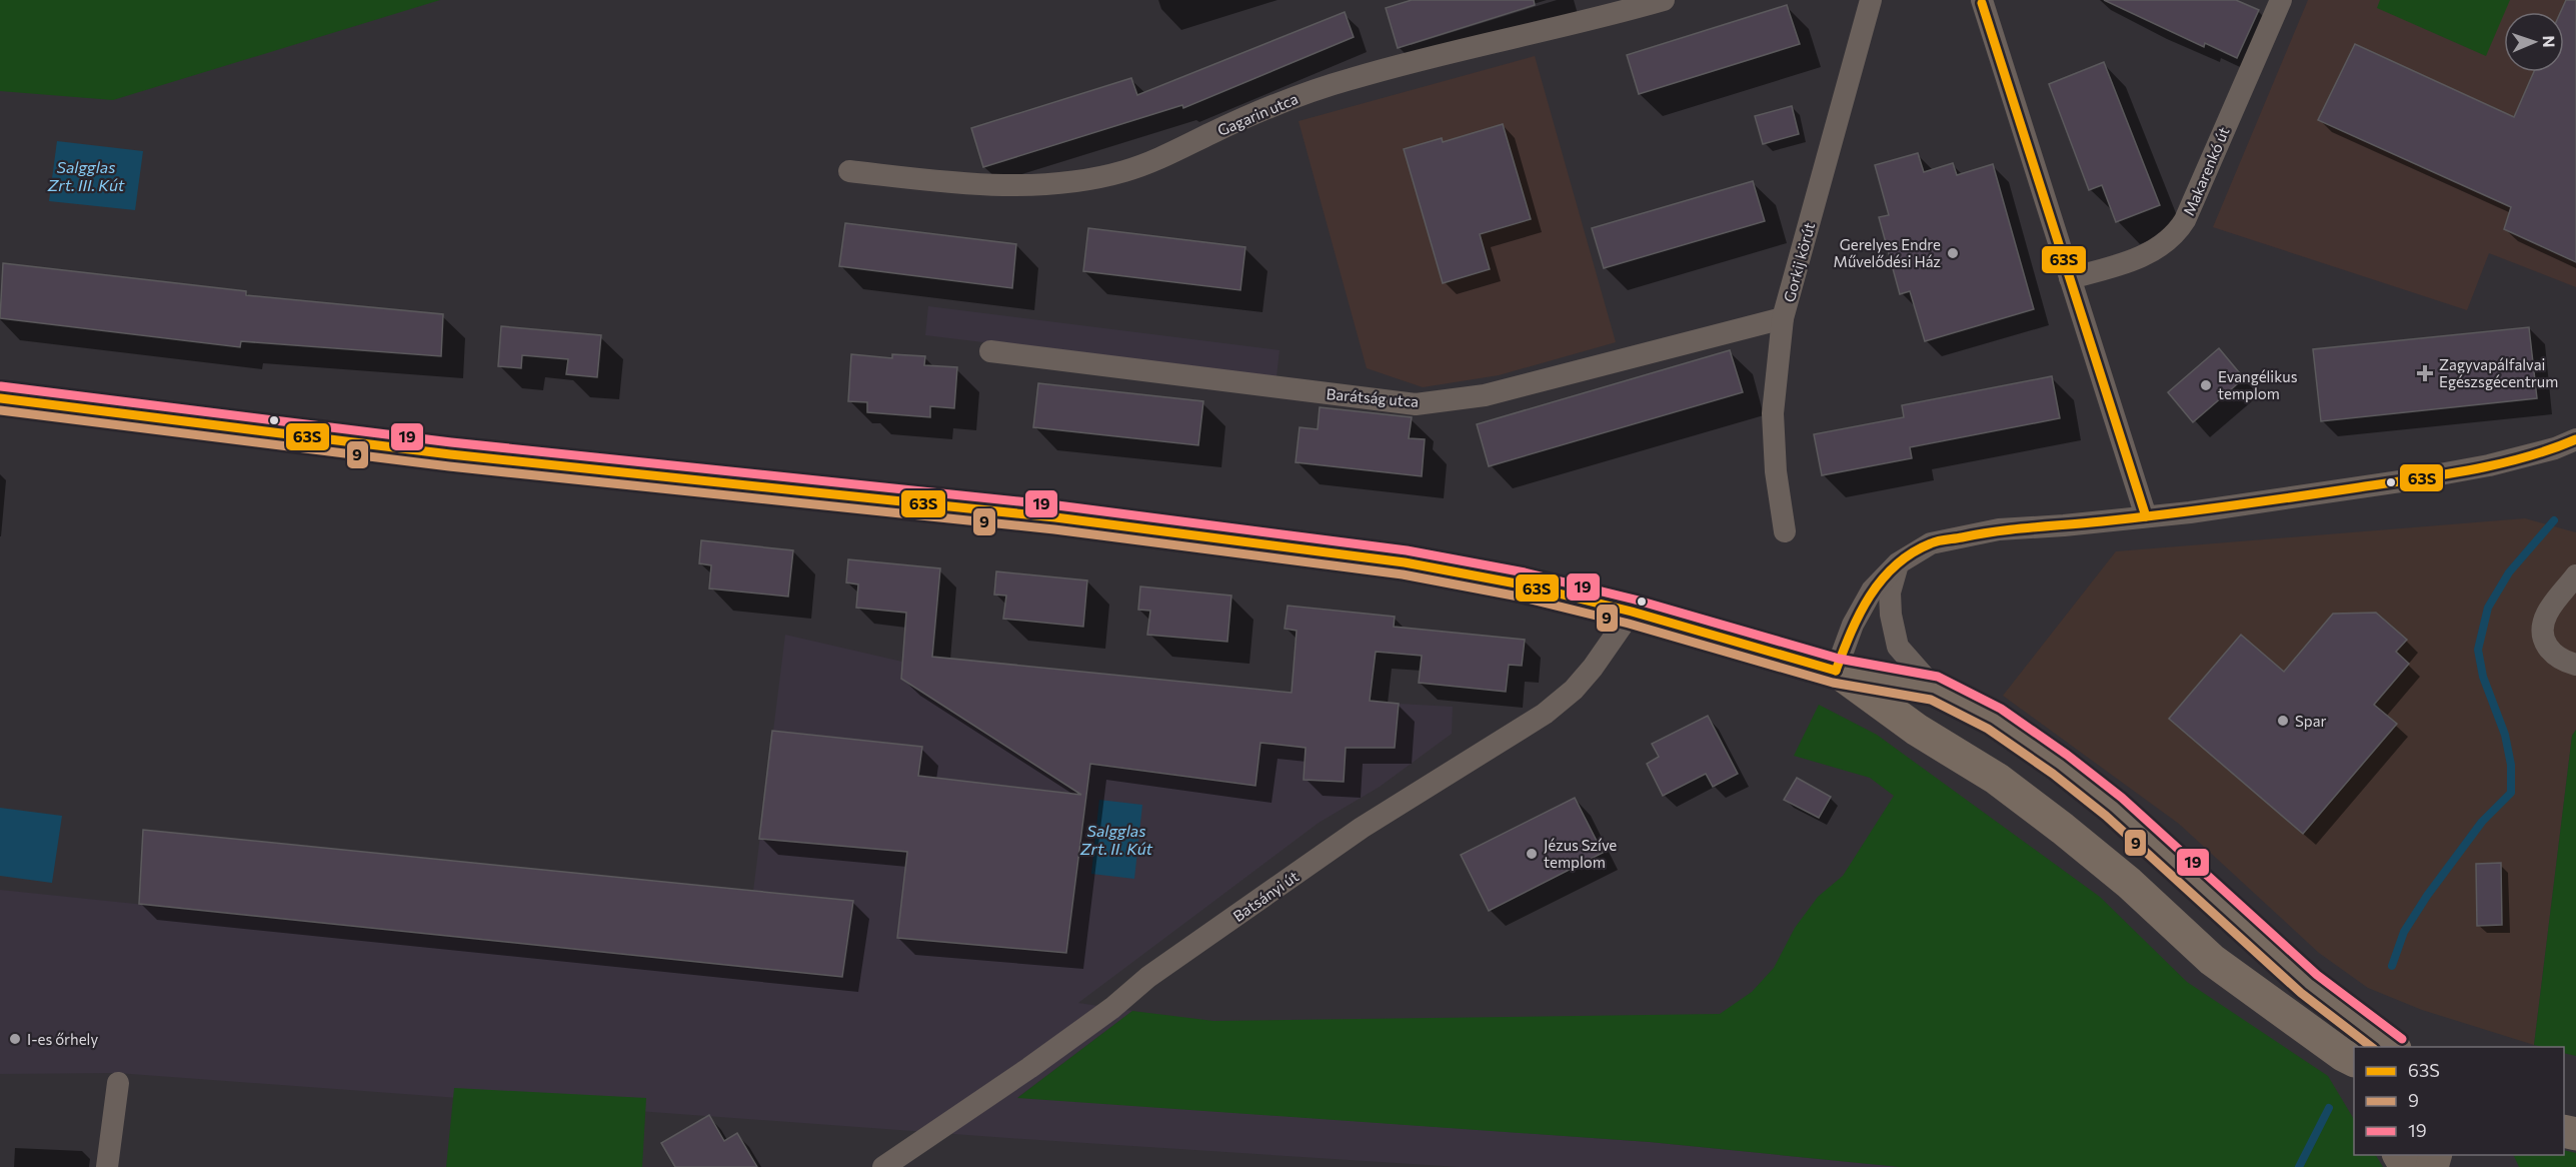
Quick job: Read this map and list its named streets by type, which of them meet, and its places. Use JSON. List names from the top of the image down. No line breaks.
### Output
{"streets":{"street":["Gagarin utca","Makarenkó út","Gorkij körút","Barátság utca","Batsányi út"]},"crossings":[["Gorkij körút","Barátság utca"]],"water":["Salgglas Zrt. III. Kút","Salgglas Zrt. II. Kút"],"places":{"other":["Gerelyes Endre Művelődési Ház","Evangélikus templom","Spar","Jézus Szíve templom","I-es őrhely"],"health":["Zagyvapálfalvai Egészsgécentrum"]},"lines":["transit line 63S","transit line 19","transit line 9"],"legend":["63S","9","19"],"north":"right"}
